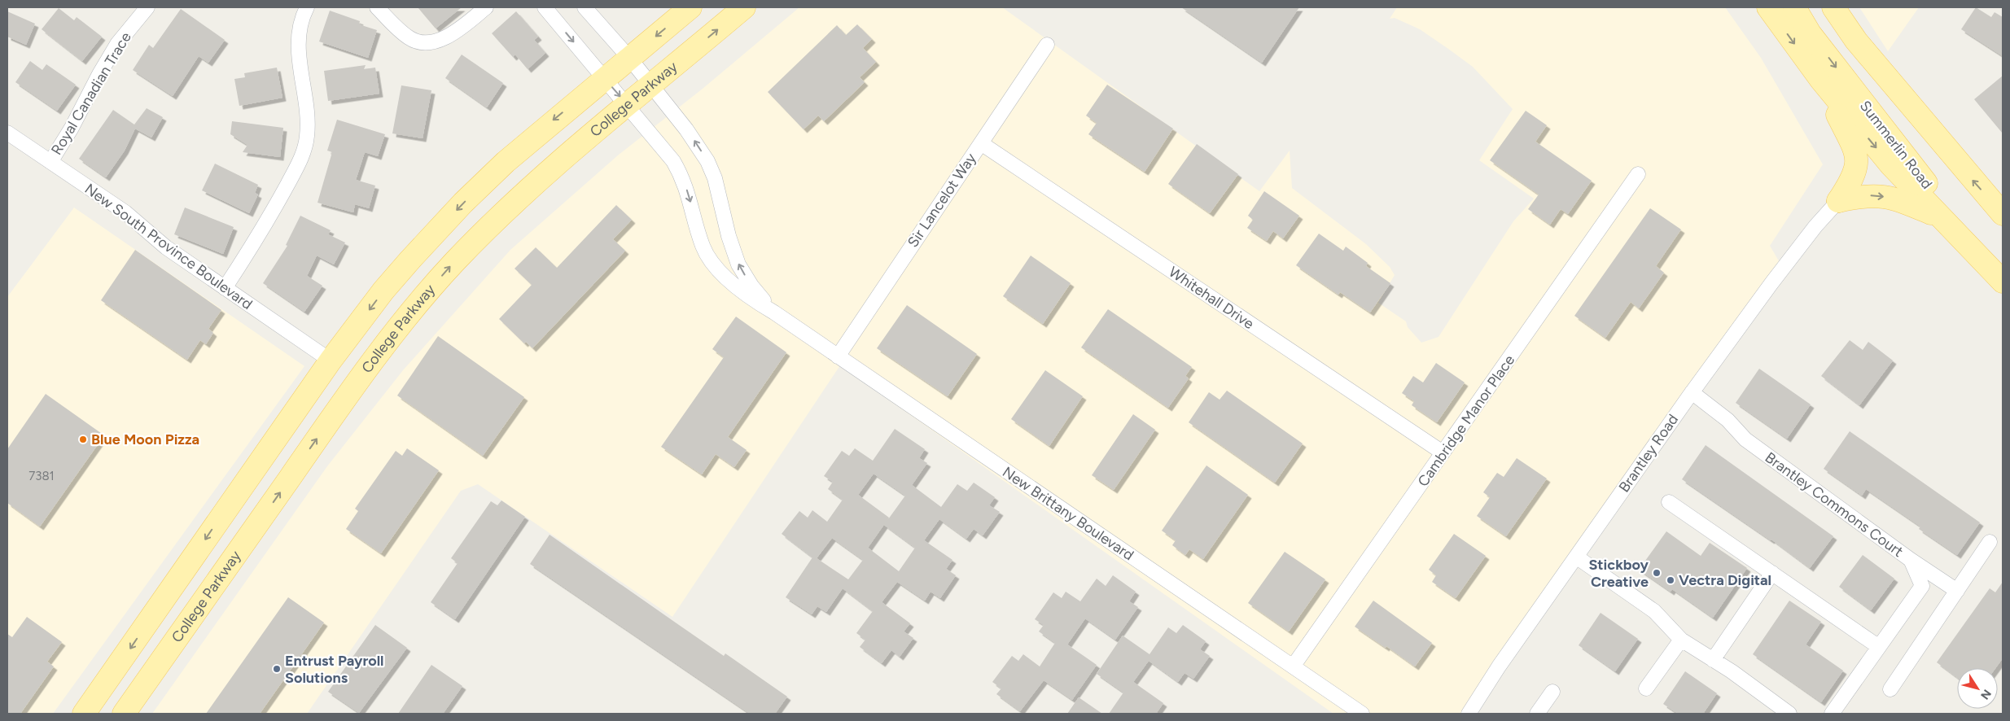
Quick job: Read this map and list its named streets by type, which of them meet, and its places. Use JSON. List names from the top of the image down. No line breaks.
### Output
{"streets":{"main road":["College Parkway","Summerlin Road"],"street":["Royal Canadian Trace","Sir Lancelot Way","New South Province Boulevard","Whitehall Drive","Cambridge Manor Place","Brantley Road","Brantley Commons Court","New Brittany Boulevard"]},"crossings":[["Royal Canadian Trace","New South Province Boulevard"],["College Parkway","New Brittany Boulevard"],["Sir Lancelot Way","Whitehall Drive"],["Sir Lancelot Way","New Brittany Boulevard"],["Whitehall Drive","Cambridge Manor Place"],["Cambridge Manor Place","New Brittany Boulevard"],["Brantley Road","Brantley Commons Court"]],"places":["Blue Moon Pizza","Stickboy Creative","Vectra Digital","Entrust Payroll Solutions"],"house_numbers":["7381"],"north":"bottom right"}
